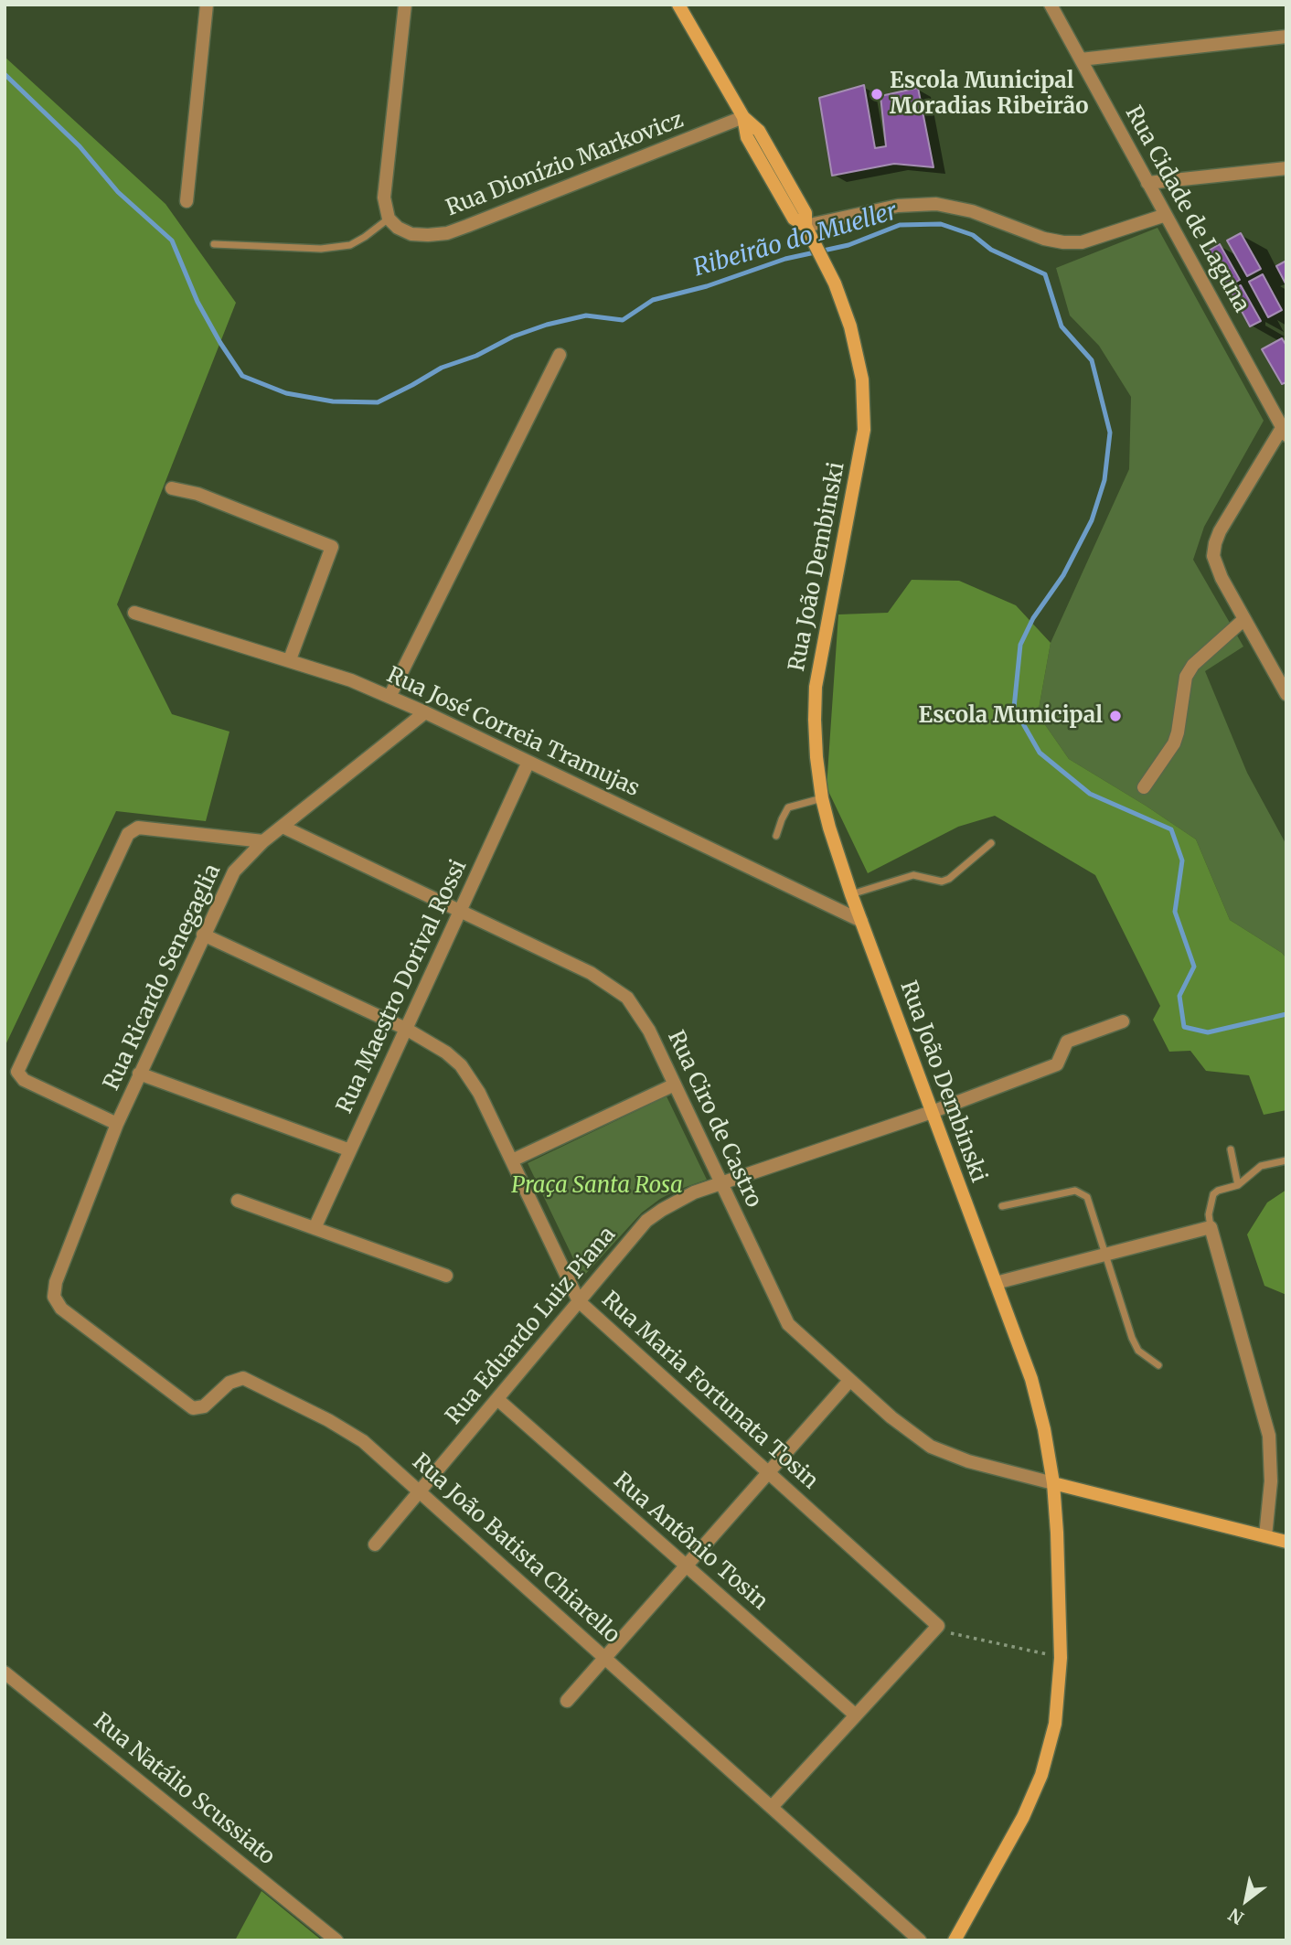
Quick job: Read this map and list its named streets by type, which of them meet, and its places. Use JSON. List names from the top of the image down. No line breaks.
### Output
{"streets":{"main road":["Rua João Dembinski"],"street":["Rua Dionízio Markovicz","Rua Cidade de Laguna","Rua José Correia Tramujas","Rua Ricardo Senegaglia","Rua Maestro Dorival Rossi","Rua Ciro de Castro","Rua Eduardo Luiz Piana","Rua Maria Fortunata Tosin","Rua Antônio Tosin","Rua João Batista Chiarello","Rua Natálio Scussiato"]},"crossings":[["Rua Dionízio Markovicz","Rua João Dembinski"],["Rua João Dembinski","Rua José Correia Tramujas"],["Rua João Dembinski","Rua Ciro de Castro"],["Rua João Dembinski","Rua Eduardo Luiz Piana"],["Rua José Correia Tramujas","Rua Ricardo Senegaglia"],["Rua José Correia Tramujas","Rua Maestro Dorival Rossi"],["Rua Ricardo Senegaglia","Rua Ciro de Castro"],["Rua Ricardo Senegaglia","Rua Maria Fortunata Tosin"],["Rua Ricardo Senegaglia","Rua João Batista Chiarello"],["Rua Maestro Dorival Rossi","Rua Ciro de Castro"],["Rua Maestro Dorival Rossi","Rua Maria Fortunata Tosin"],["Rua Ciro de Castro","Rua Eduardo Luiz Piana"],["Rua Eduardo Luiz Piana","Rua Maria Fortunata Tosin"],["Rua Eduardo Luiz Piana","Rua Antônio Tosin"],["Rua Eduardo Luiz Piana","Rua João Batista Chiarello"]],"water":["Ribeirão do Mueller"],"parks":["Praça Santa Rosa"],"places":["Escola Municipal Moradias Ribeirão","Escola Municipal"],"north":"bottom left"}
